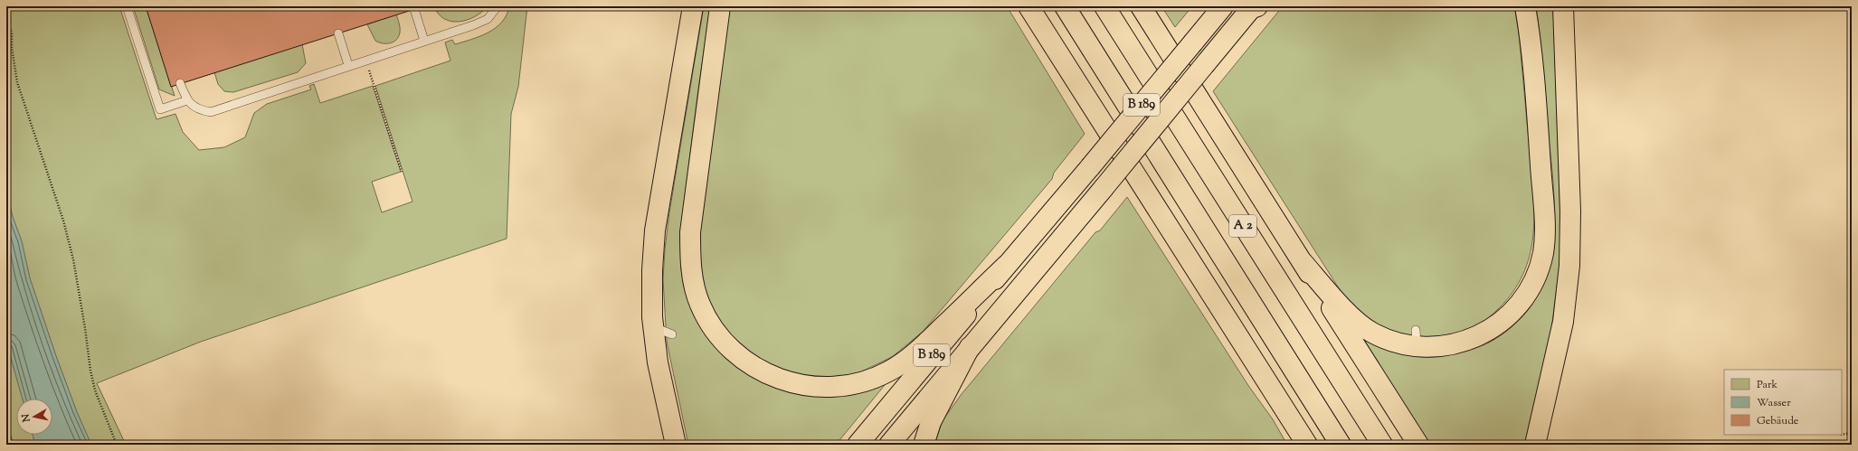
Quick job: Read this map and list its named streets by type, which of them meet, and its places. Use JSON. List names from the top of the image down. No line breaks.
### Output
{"streets":{"highway":["B 189","A 2"]},"legend":["Park","Wasser","Gebäude"],"north":"left"}
